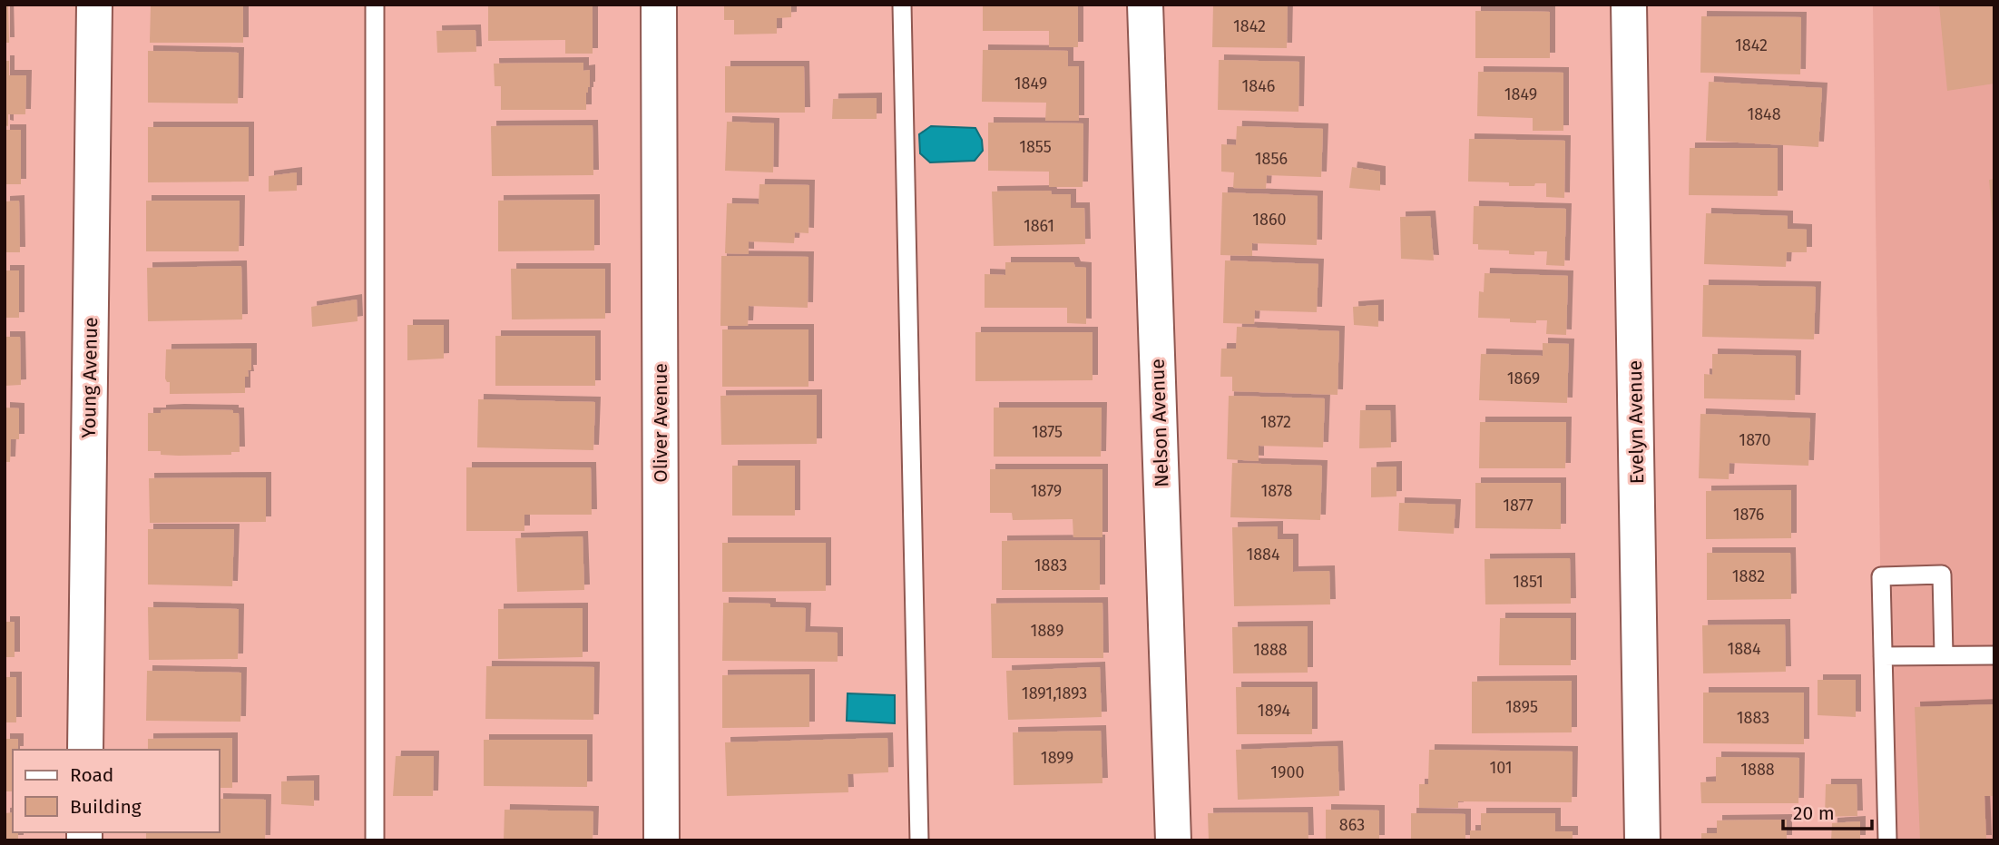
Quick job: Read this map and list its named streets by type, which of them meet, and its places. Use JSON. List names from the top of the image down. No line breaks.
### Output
{"streets":{"street":["Young Avenue","Evelyn Avenue","Oliver Avenue","Nelson Avenue"]},"house_numbers":["1842","1842","1849","1846","1849","1848","1855","1856","1860","1861","1869","1872","1875","1870","1879","1878","1877","1876","1884","1883","1882","1851","1889","1884","1888","1891,1893","1895","1894","1883","1899","101","1888","1900","863"],"legend":["Road","Building"],"scale_bar":"20 m"}
